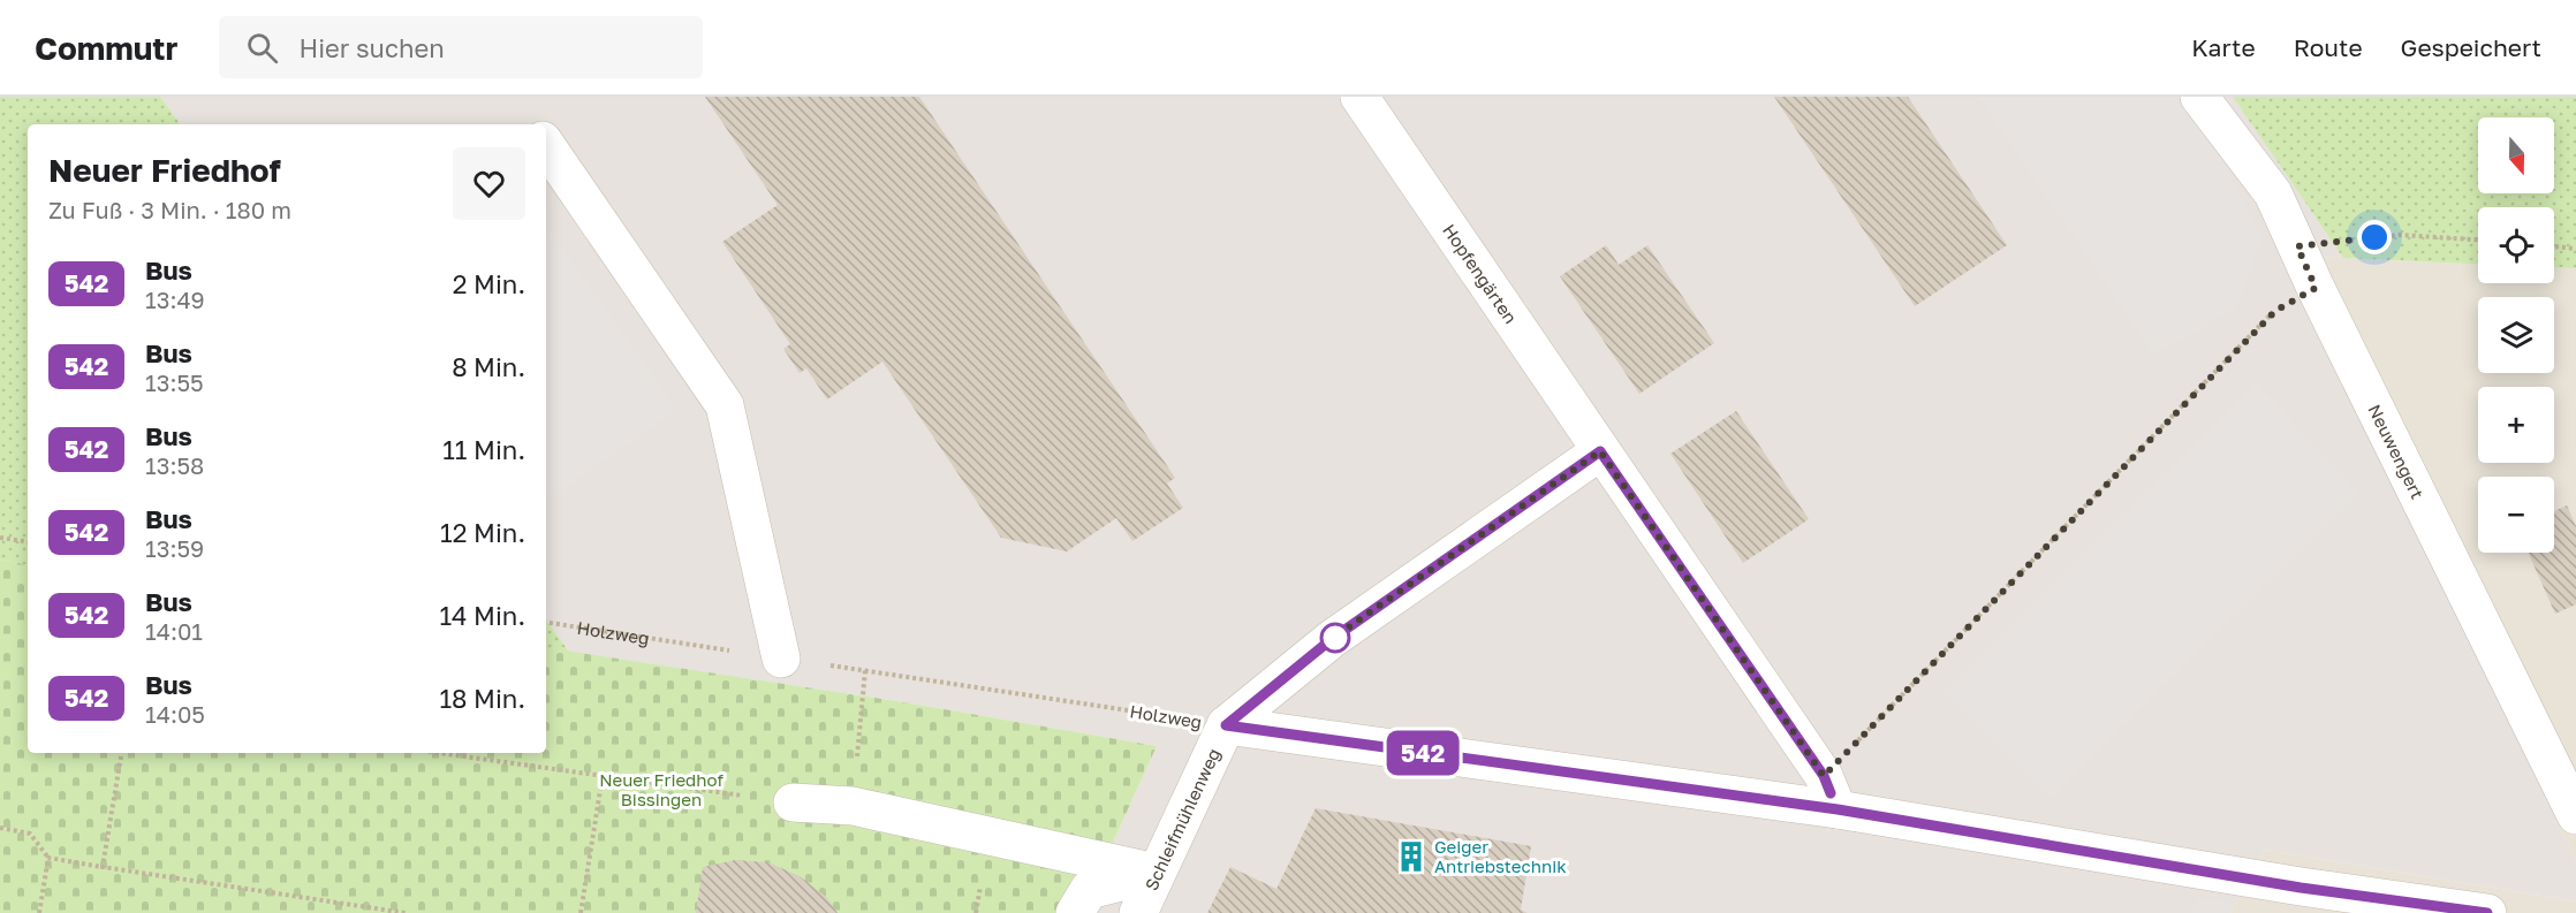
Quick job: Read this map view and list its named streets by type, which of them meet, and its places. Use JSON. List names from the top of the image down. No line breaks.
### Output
{"streets":{"street":["Hopfengärten","Neuwengert","Holzweg","Schleifmühlenweg"]},"crossings":[["Hopfengärten","Holzweg"],["Holzweg","Schleifmühlenweg"]],"parks":["Neuer Friedhof Bissingen"],"places":{"building":["Geiger Antriebstechnik"]},"lines":["bus line 542"],"north":"bottom","page":{"header":"Commutr","search":"Hier suchen","nav":["Karte","Route","Gespeichert"],"on_map":"542","map_buttons":["+","−"],"heading":["Neuer Friedhof","Zu Fuß · 3 Min. · 180 m"],"list":[{"mark":"542","name":"Bus","note":"13:49","value":"2 Min."},{"mark":"542","name":"Bus","note":"13:55","value":"8 Min."},{"mark":"542","name":"Bus","note":"13:58","value":"11 Min."},{"mark":"542","name":"Bus","note":"13:59","value":"12 Min."},{"mark":"542","name":"Bus","note":"14:01","value":"14 Min."},{"mark":"542","name":"Bus","note":"14:05","value":"18 Min."}]}}
